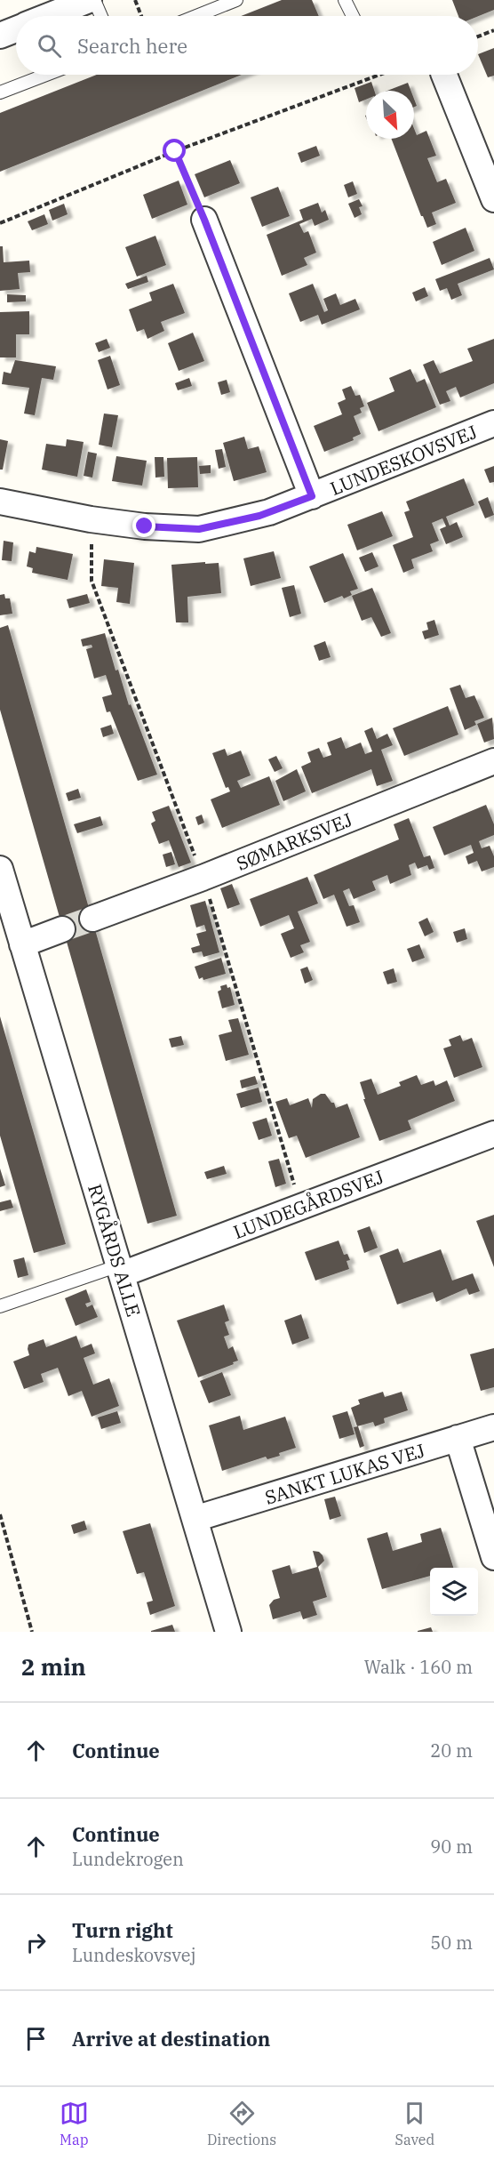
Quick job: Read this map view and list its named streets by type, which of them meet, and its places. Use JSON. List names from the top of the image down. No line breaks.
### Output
{"streets":{"street":["LUNDESKOVSVEJ","SØMARKSVEJ","LUNDEGÅRDSVEJ","RYGÅRDS ALLE","SANKT LUKAS VEJ"]},"crossings":[["LUNDEGÅRDSVEJ","RYGÅRDS ALLE"],["RYGÅRDS ALLE","SANKT LUKAS VEJ"]],"north":"bottom right","page":{"search":"Search here","heading":["2 min","Walk · 160 m"],"list":[["Continue","20 m"],["Continue","Lundekrogen","90 m"],["Turn right","Lundeskovsvej","50 m"],"Arrive at destination"],"nav":["Map","Directions","Saved"]}}
